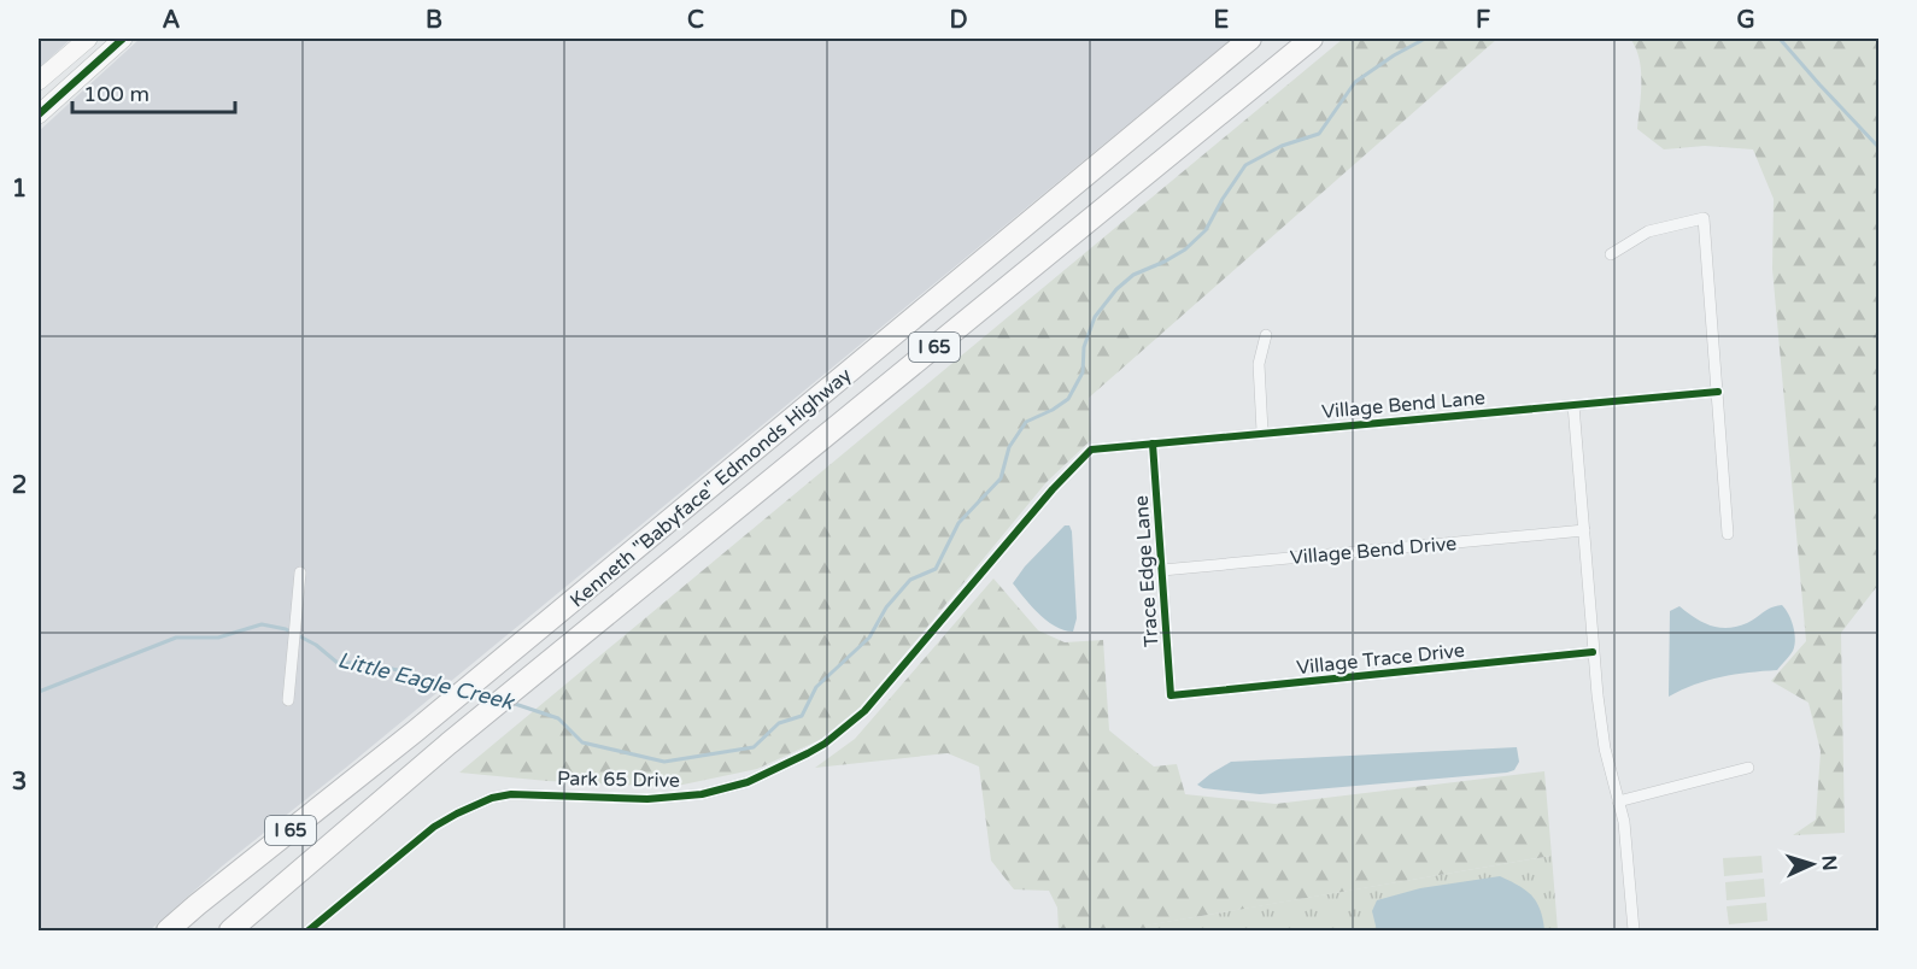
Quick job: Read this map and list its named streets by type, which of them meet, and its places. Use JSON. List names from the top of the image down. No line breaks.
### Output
{"streets":{"highway":["I 65","Kenneth \"Babyface\" Edmonds Highway"],"street":["Village Bend Lane","Village Bend Drive","Trace Edge Lane","Village Trace Drive","Park 65 Drive"]},"crossings":[["Village Bend Lane","Trace Edge Lane"],["Village Bend Lane","Park 65 Drive"],["Village Bend Drive","Trace Edge Lane"],["Trace Edge Lane","Village Trace Drive"]],"water":["Little Eagle Creek"],"scale_bar":"100 m","north":"right","grid":{"columns":["A","B","C","D","E","F","G"],"rows":["1","2","3"]}}
